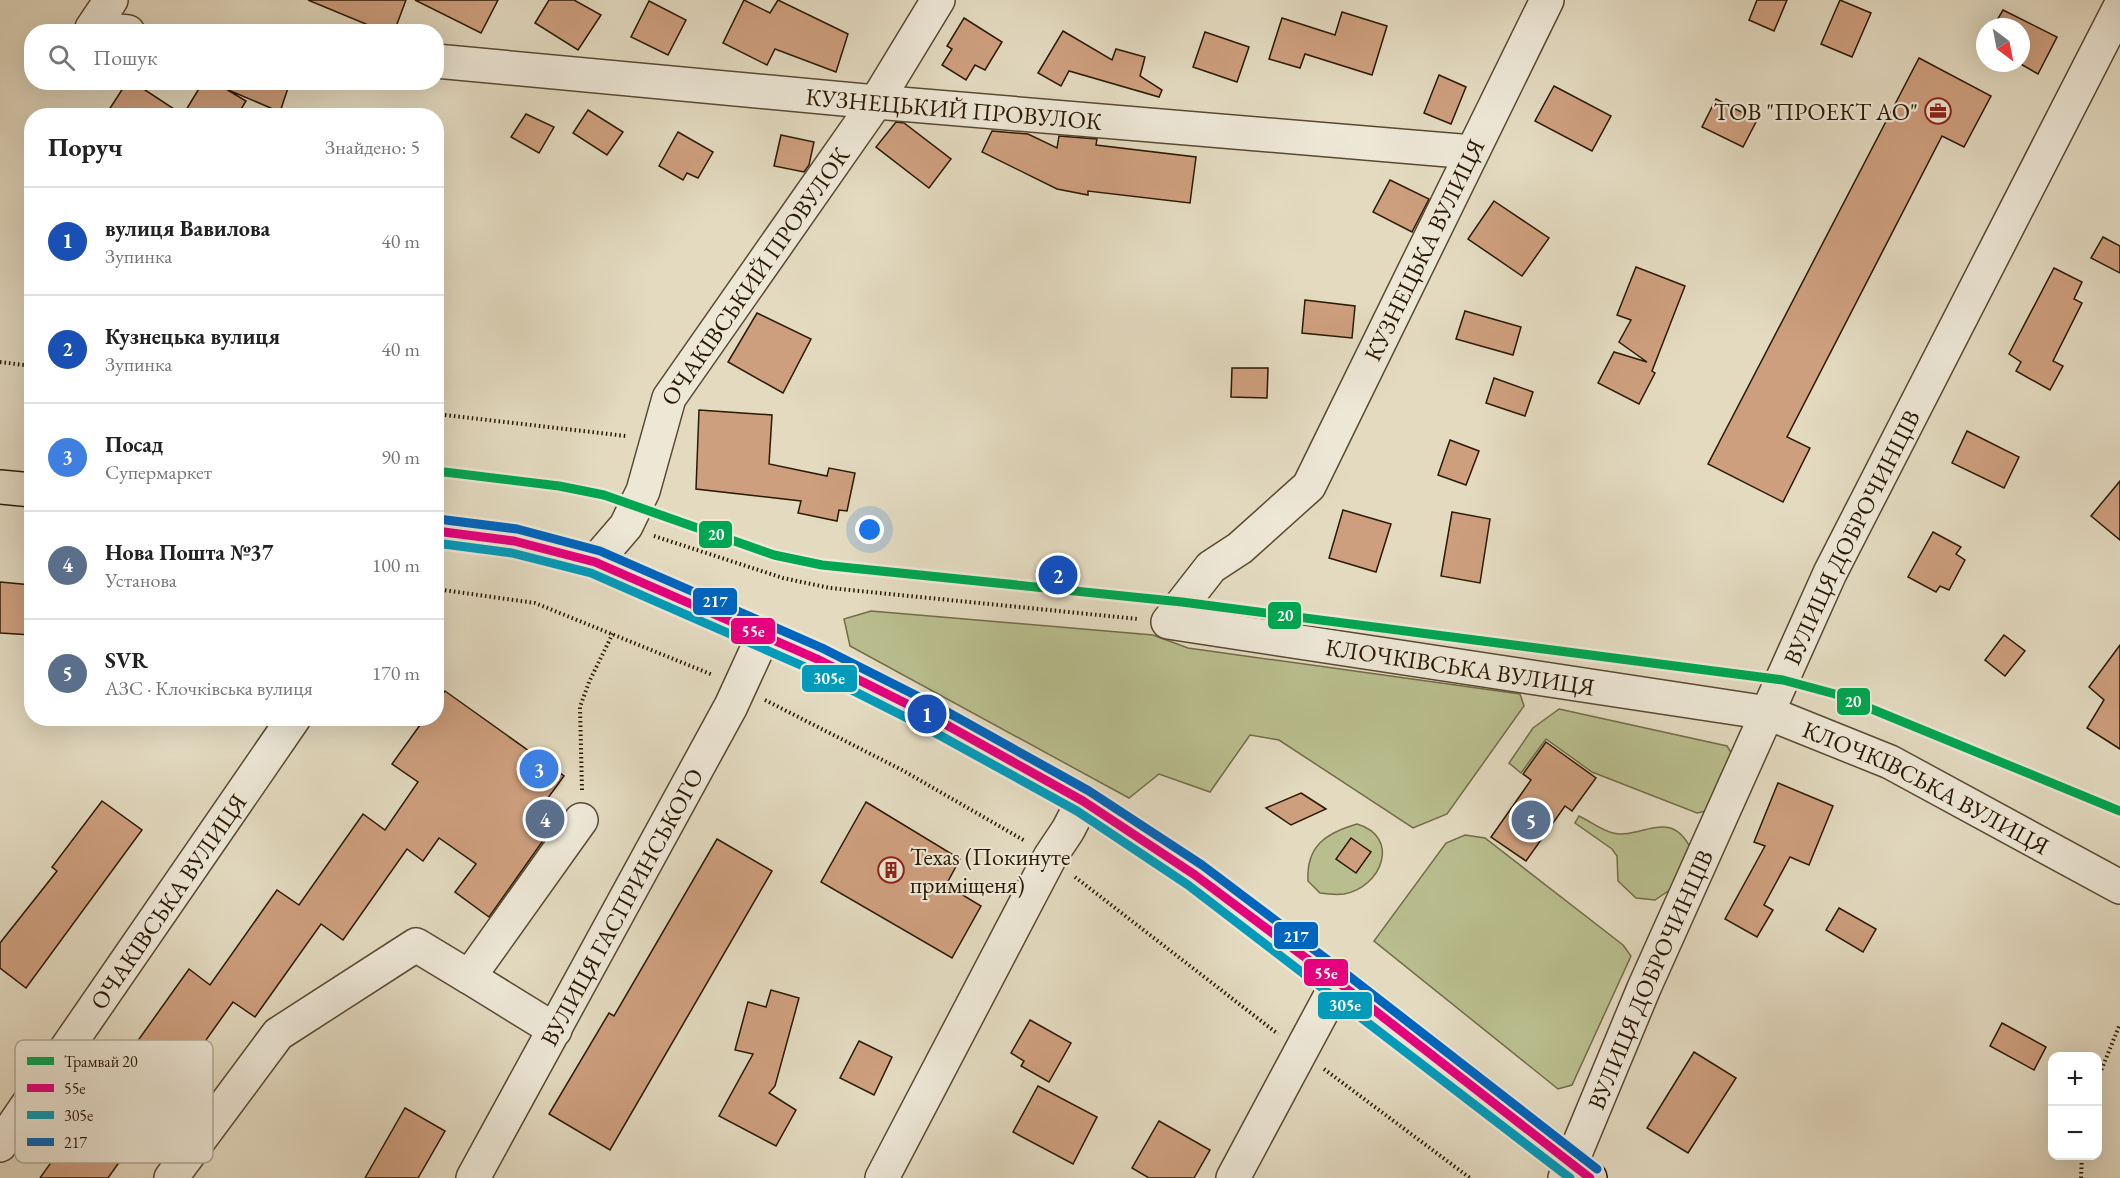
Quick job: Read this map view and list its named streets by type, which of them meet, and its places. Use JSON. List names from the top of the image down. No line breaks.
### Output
{"streets":{"street":["КУЗНЕЦЬКИЙ ПРОВУЛОК","КУЗНЕЦЬКА ВУЛИЦЯ","ОЧАКІВСЬКИЙ ПРОВУЛОК","ВУЛИЦЯ ДОБРОЧИНЦІВ","КЛОЧКІВСЬКА ВУЛИЦЯ","ОЧАКІВСЬКА ВУЛИЦЯ","ВУЛИЦЯ ГАСПРИНСЬКОГО"]},"crossings":[["КУЗНЕЦЬКИЙ ПРОВУЛОК","КУЗНЕЦЬКА ВУЛИЦЯ"],["КУЗНЕЦЬКИЙ ПРОВУЛОК","ОЧАКІВСЬКИЙ ПРОВУЛОК"],["КУЗНЕЦЬКА ВУЛИЦЯ","КЛОЧКІВСЬКА ВУЛИЦЯ"],["ВУЛИЦЯ ДОБРОЧИНЦІВ","КЛОЧКІВСЬКА ВУЛИЦЯ"]],"places":{"office":["ТОВ \"ПРОЕКТ АО\""],"building":["Texas (Покинуте приміщеня)"]},"lines":["tram line 20","transit line 217","transit line 55е","transit line 305e"],"legend":["Трамвай 20","55е","305e","217"],"north":"bottom right","page":{"search":"Пошук","heading":["Поруч","Знайдено: 5"],"list":[{"mark":"1","name":"вулиця Вавилова","note":"Зупинка","value":"40 m"},{"mark":"2","name":"Кузнецька вулиця","note":"Зупинка","value":"40 m"},{"mark":"3","name":"Посад","note":"Супермаркет","value":"90 m"},{"mark":"4","name":"Нова Пошта №37","note":"Установа","value":"100 m"},{"mark":"5","name":"SVR","note":"АЗС · Клочківська вулиця","value":"170 m"}],"pins":["2","1","3","4","5"],"map_buttons":["+","−"]}}
